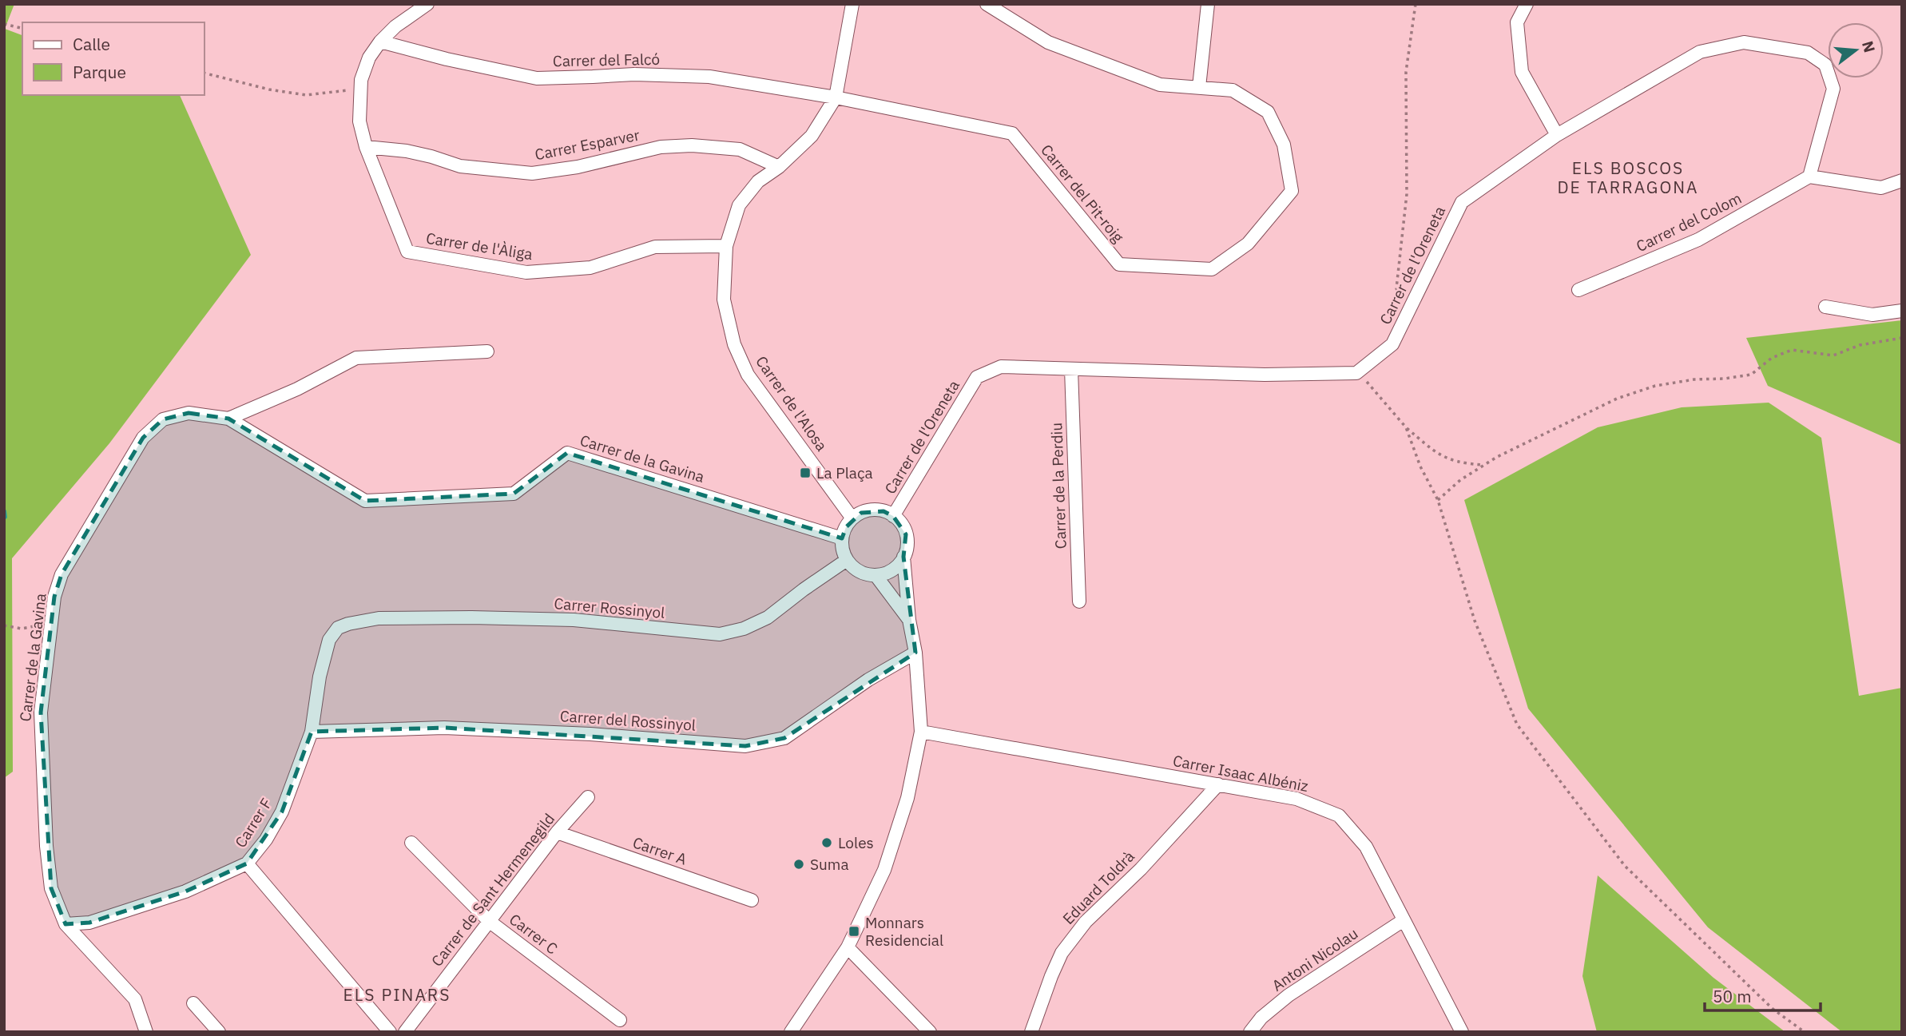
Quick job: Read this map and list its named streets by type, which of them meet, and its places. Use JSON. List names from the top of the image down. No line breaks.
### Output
{"streets":{"street":["Carrer del Falcó","Carrer Esparver","Carrer del Pit-roig","Carrer del Colom","Carrer de l'Àliga","Carrer de l'Oreneta","Carrer de l'Alosa","Carrer de la Gavina","Carrer de la Perdiu","Carrer Rossinyol","Carrer del Rossinyol","Carrer Isaac Albéniz","Carrer F","Carrer A","Eduard Toldrà","Carrer de Sant Hermenegild","Carrer C","Antoni Nicolau"]},"crossings":[["Carrer del Falcó","Carrer del Pit-roig"],["Carrer del Falcó","Carrer de l'Àliga"],["Carrer del Falcó","Carrer de l'Alosa"],["Carrer Esparver","Carrer de l'Àliga"],["Carrer Esparver","Carrer de l'Alosa"],["Carrer del Pit-roig","Carrer de l'Alosa"],["Carrer del Colom","Carrer de l'Oreneta"],["Carrer de l'Àliga","Carrer de l'Alosa"],["Carrer de l'Oreneta","Carrer de l'Alosa"],["Carrer de l'Oreneta","Carrer de la Gavina"],["Carrer de l'Oreneta","Carrer de la Perdiu"],["Carrer de l'Oreneta","Carrer Rossinyol"],["Carrer de l'Alosa","Carrer de la Gavina"],["Carrer de l'Alosa","Carrer Rossinyol"],["Carrer de la Gavina","Carrer Rossinyol"],["Carrer de la Gavina","Carrer F"],["Carrer Rossinyol","Carrer F"],["Carrer del Rossinyol","Carrer F"],["Carrer Isaac Albéniz","Eduard Toldrà"],["Carrer Isaac Albéniz","Antoni Nicolau"],["Carrer A","Carrer de Sant Hermenegild"],["Carrer de Sant Hermenegild","Carrer C"]],"districts":["ELS BOSCOS DE TARRAGONA","ELS PINARS"],"places":{"transit":["La Plaça","Monnars Residencial"],"other":["Loles","Suma"]},"legend":["Calle","Parque"],"scale_bar":"50 m","north":"right"}
